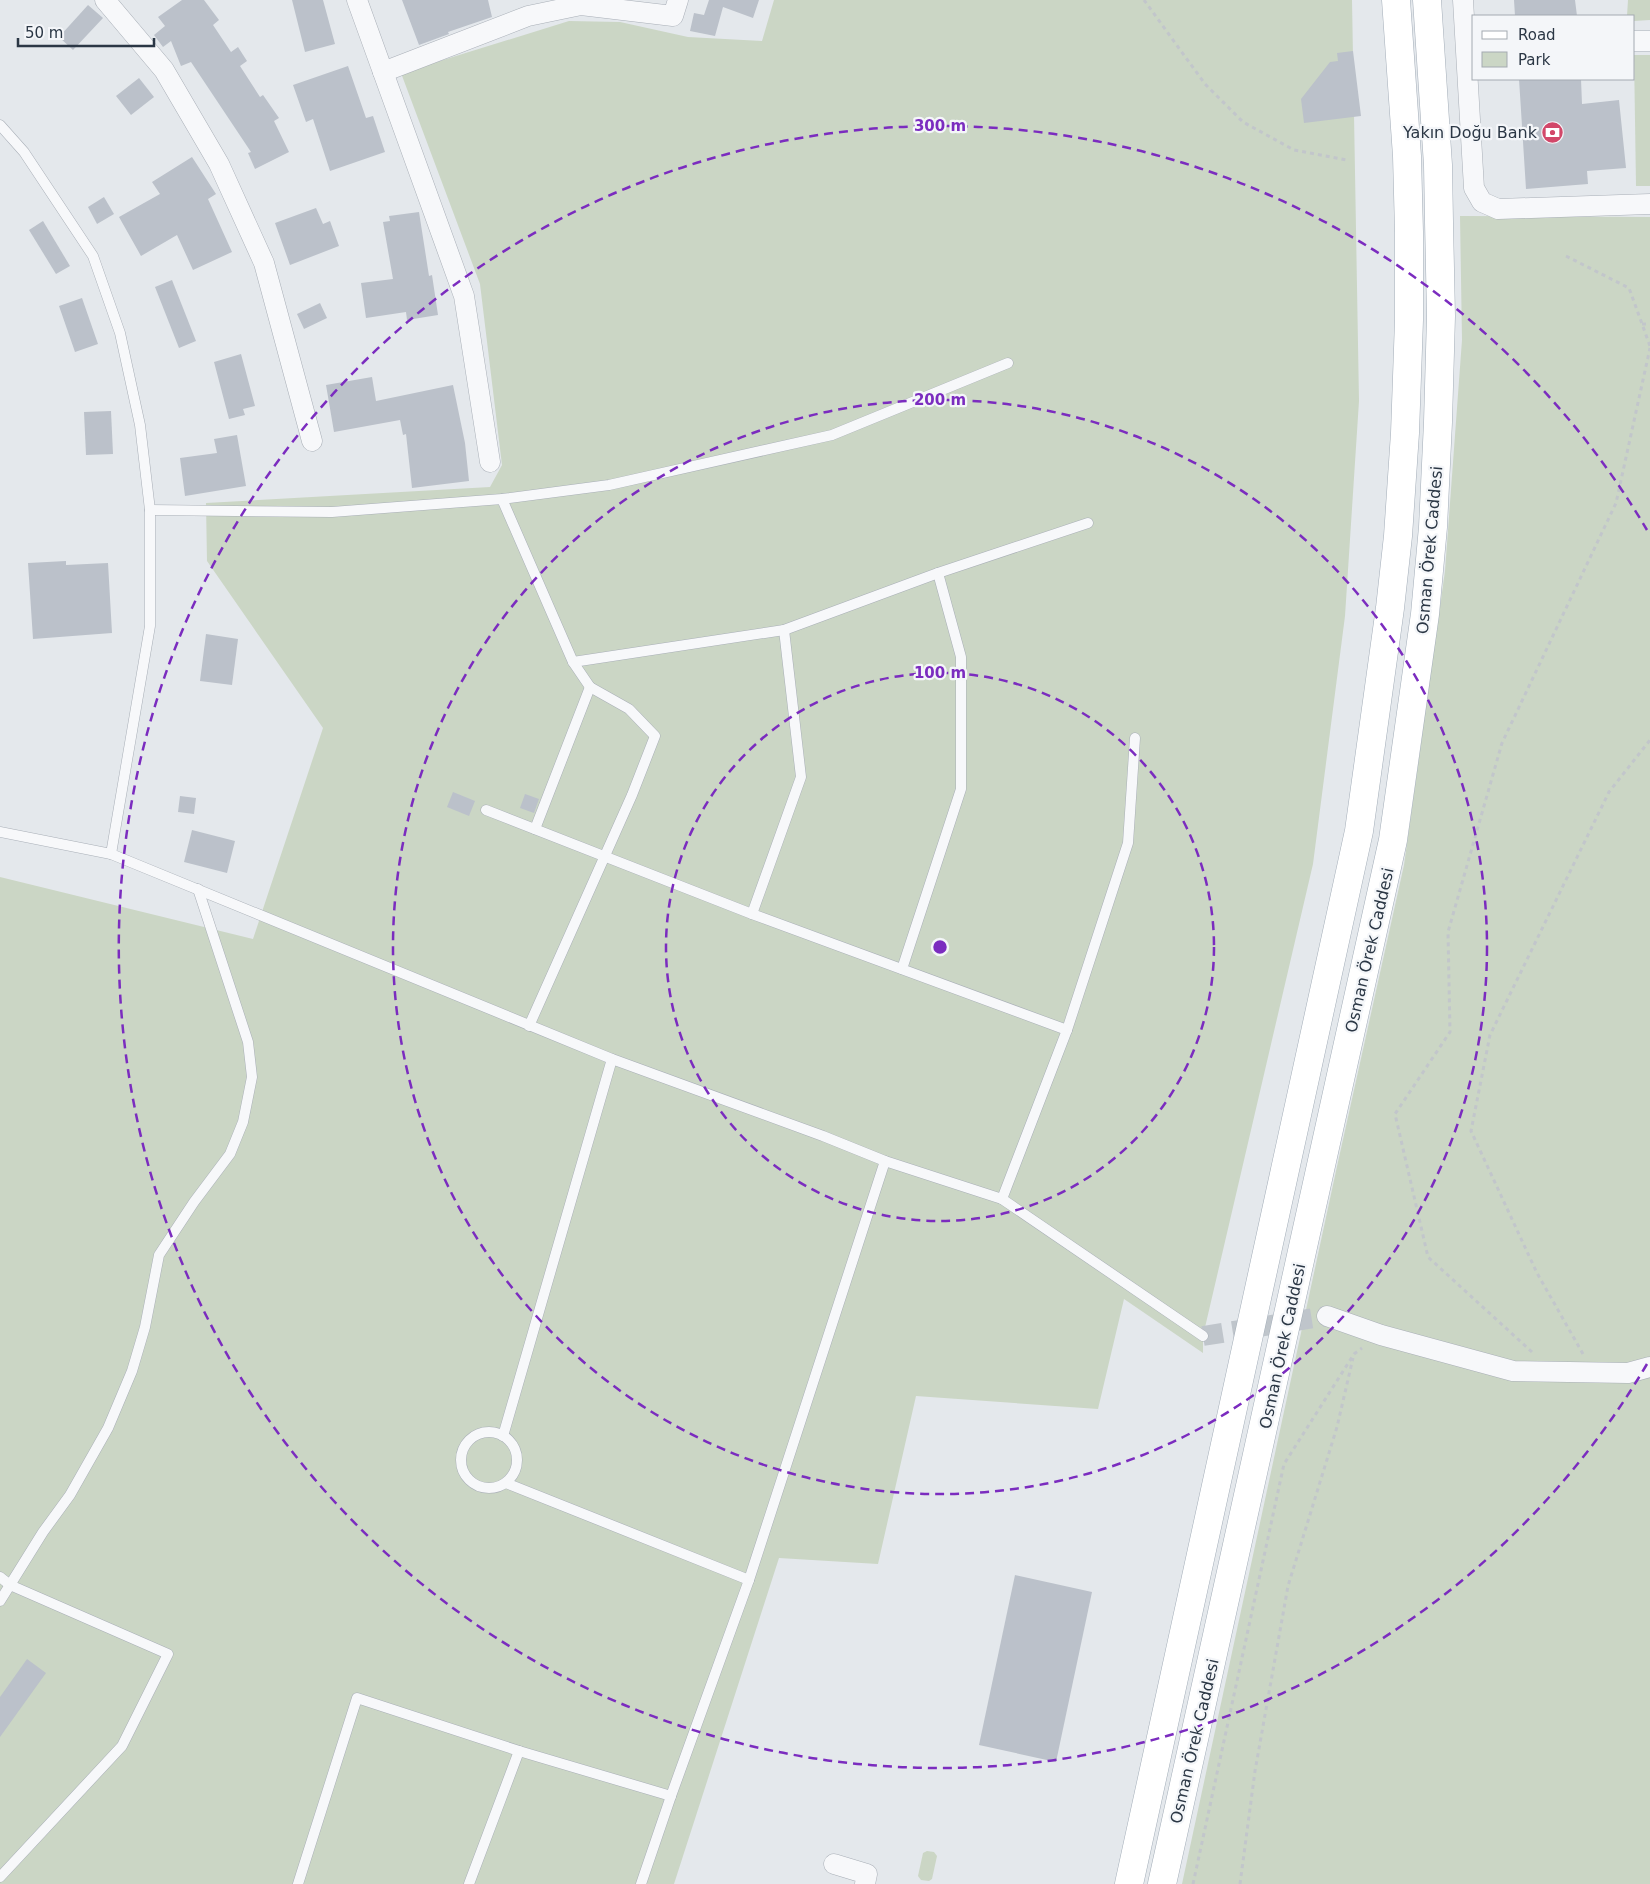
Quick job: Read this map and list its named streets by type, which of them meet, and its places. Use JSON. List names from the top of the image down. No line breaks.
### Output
{"streets":{"main road":["Osman Örek Caddesi"]},"places":{"bank":["Yakın Doğu Bank"]},"legend":["Road","Park"],"scale_bar":"50 m","rings":["300 m","200 m","100 m"]}
